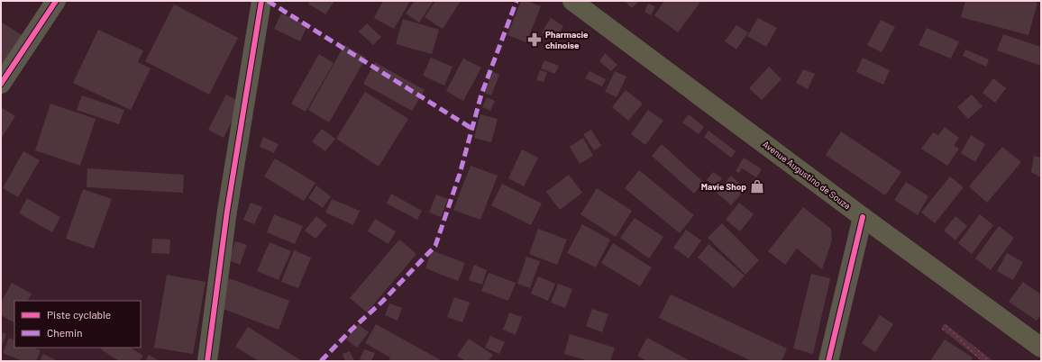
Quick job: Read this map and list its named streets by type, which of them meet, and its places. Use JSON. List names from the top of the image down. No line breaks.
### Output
{"streets":{"main road":["Avenue Augustino de Souza"]},"places":{"pharmacy":["Pharmacie chinoise"],"shop":["Mavie Shop"]},"legend":["Piste cyclable","Chemin"]}
